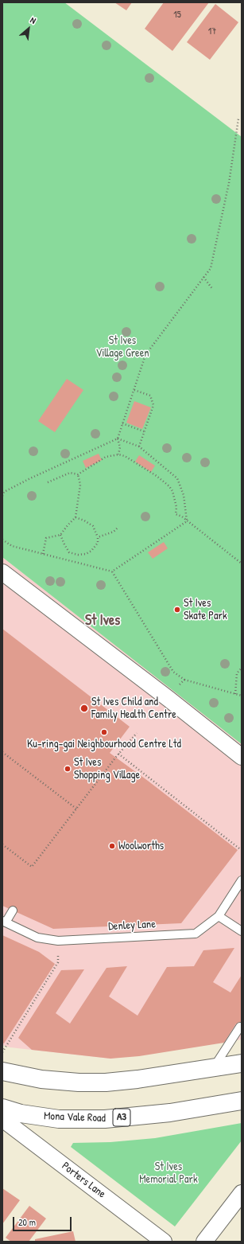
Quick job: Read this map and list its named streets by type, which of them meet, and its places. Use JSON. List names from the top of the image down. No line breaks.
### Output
{"streets":{"highway":["Mona Vale Road","A3"],"street":["Porters Lane"],"lane":["Denley Lane"]},"districts":["St Ives"],"parks":["St Ives Village Green","St Ives Memorial Park"],"places":["St Ives Skate Park","St Ives Child and Family Health Centre","Ku-ring-gai Neighbourhood Centre Ltd","St Ives Shopping Village","Woolworths"],"house_numbers":["15","17"],"scale_bar":"20 m","north":"top right"}
